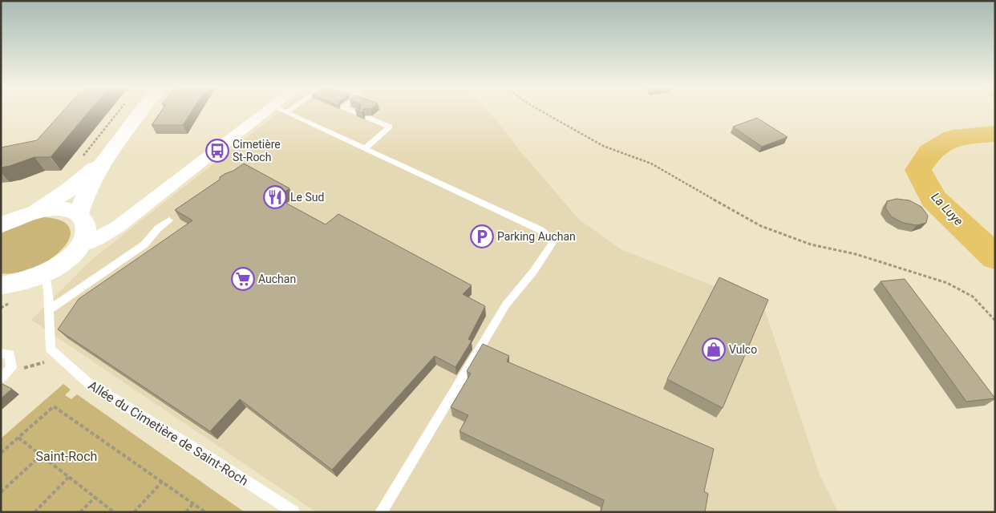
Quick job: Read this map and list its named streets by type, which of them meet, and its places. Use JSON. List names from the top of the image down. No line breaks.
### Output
{"streets":{"lane":["Allée du Cimetière de Saint-Roch"]},"water":["La Luye"],"parks":["Saint-Roch"],"places":{"bus stop":["Cimetière St-Roch"],"restaurant":["Le Sud"],"parking":["Parking Auchan"],"supermarket":["Auchan"],"shop":["Vulco"]}}
